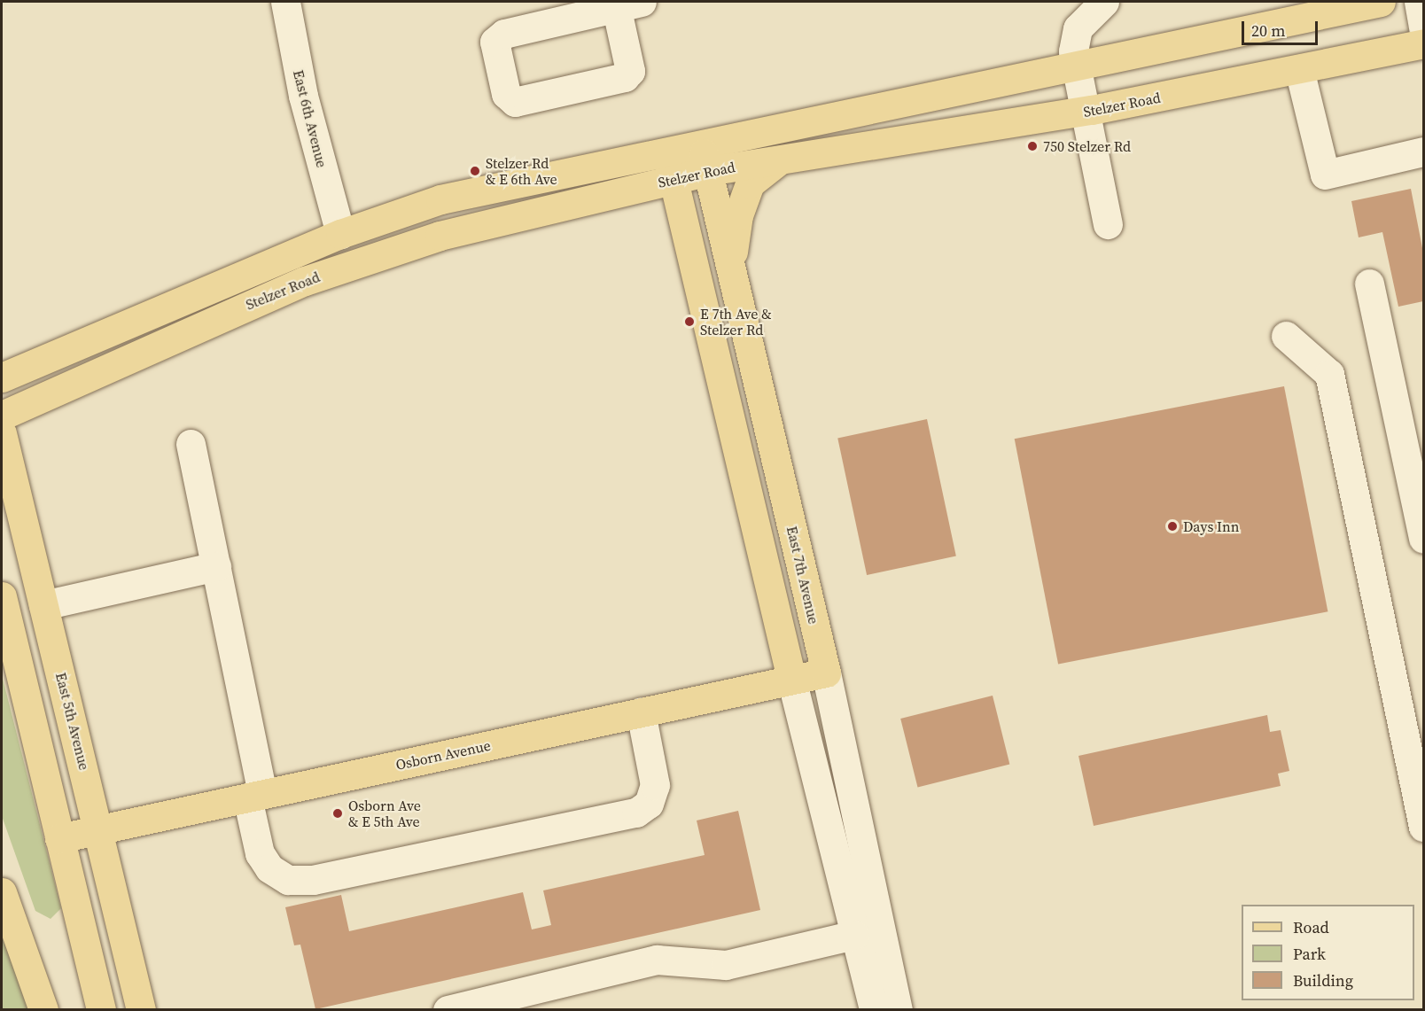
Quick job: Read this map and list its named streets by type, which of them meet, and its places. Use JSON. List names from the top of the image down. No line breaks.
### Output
{"streets":{"main road":["Stelzer Road","East 7th Avenue","East 5th Avenue","Osborn Avenue"],"street":["East 6th Avenue"]},"crossings":[["Stelzer Road","East 6th Avenue"],["Stelzer Road","East 7th Avenue"],["East 7th Avenue","Osborn Avenue"],["East 5th Avenue","Osborn Avenue"]],"places":["750 Stelzer Rd","Stelzer Rd & E 6th Ave","E 7th Ave & Stelzer Rd","Days Inn","Osborn Ave & E 5th Ave"],"legend":["Road","Park","Building"],"scale_bar":"20 m"}
